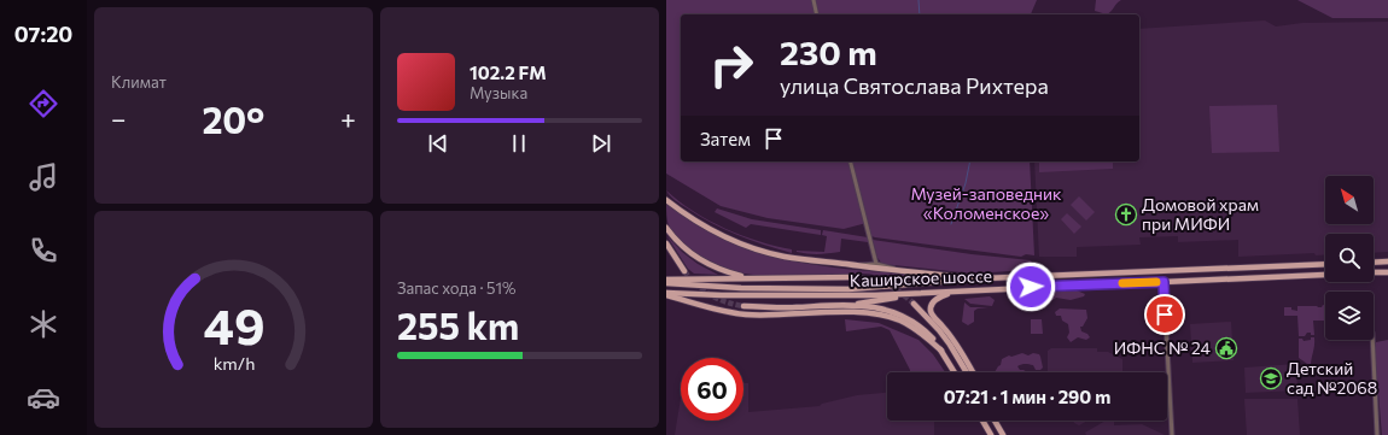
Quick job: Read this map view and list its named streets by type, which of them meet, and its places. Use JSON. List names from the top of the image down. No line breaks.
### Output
{"streets":{"main road":["Каширское шоссе"]},"parks":["Музей-заповедник «Коломенское»"],"places":{"church":["Домовой храм при МИФИ"],"public building":["ИФНС № 24"],"school or university":["Детский сад №2068"]},"north":"top left","page":{"tabs":"07:20","tile":["Климат",["Запас хода · 51%","255 km"]],"turn":["230 m","улица Святослава Рихтера"],"song":["102.2 FM","Музыка"],"heat":["−","20°","+"],"then":"Затем","limit":"60","trip":"07:21 · 1 мин · 290 m","gauge":["49","km/h"]}}
